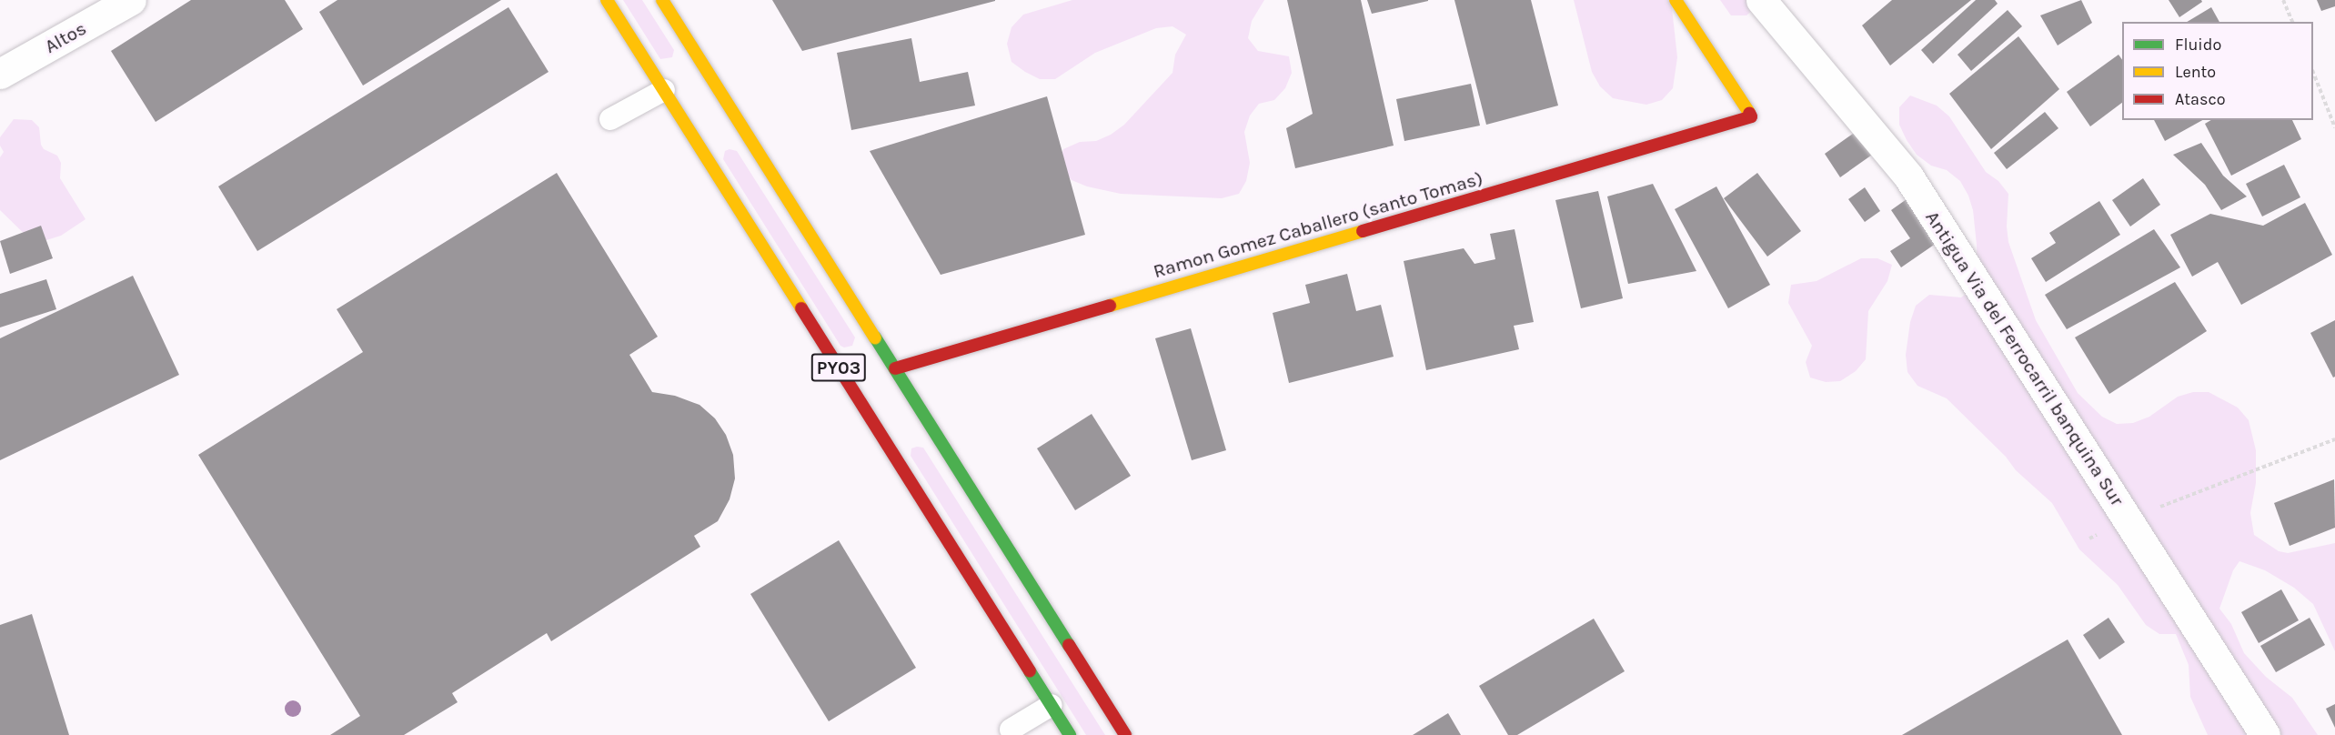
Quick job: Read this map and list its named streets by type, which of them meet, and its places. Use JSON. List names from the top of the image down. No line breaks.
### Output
{"streets":{"main road":["Ramon Gomez Caballero (santo Tomas)","PY03"],"street":["Altos","Antigua Via del Ferrocarril banquina Sur"]},"crossings":[["Ramon Gomez Caballero (santo Tomas)","PY03"]],"legend":["Fluido","Lento","Atasco"]}
